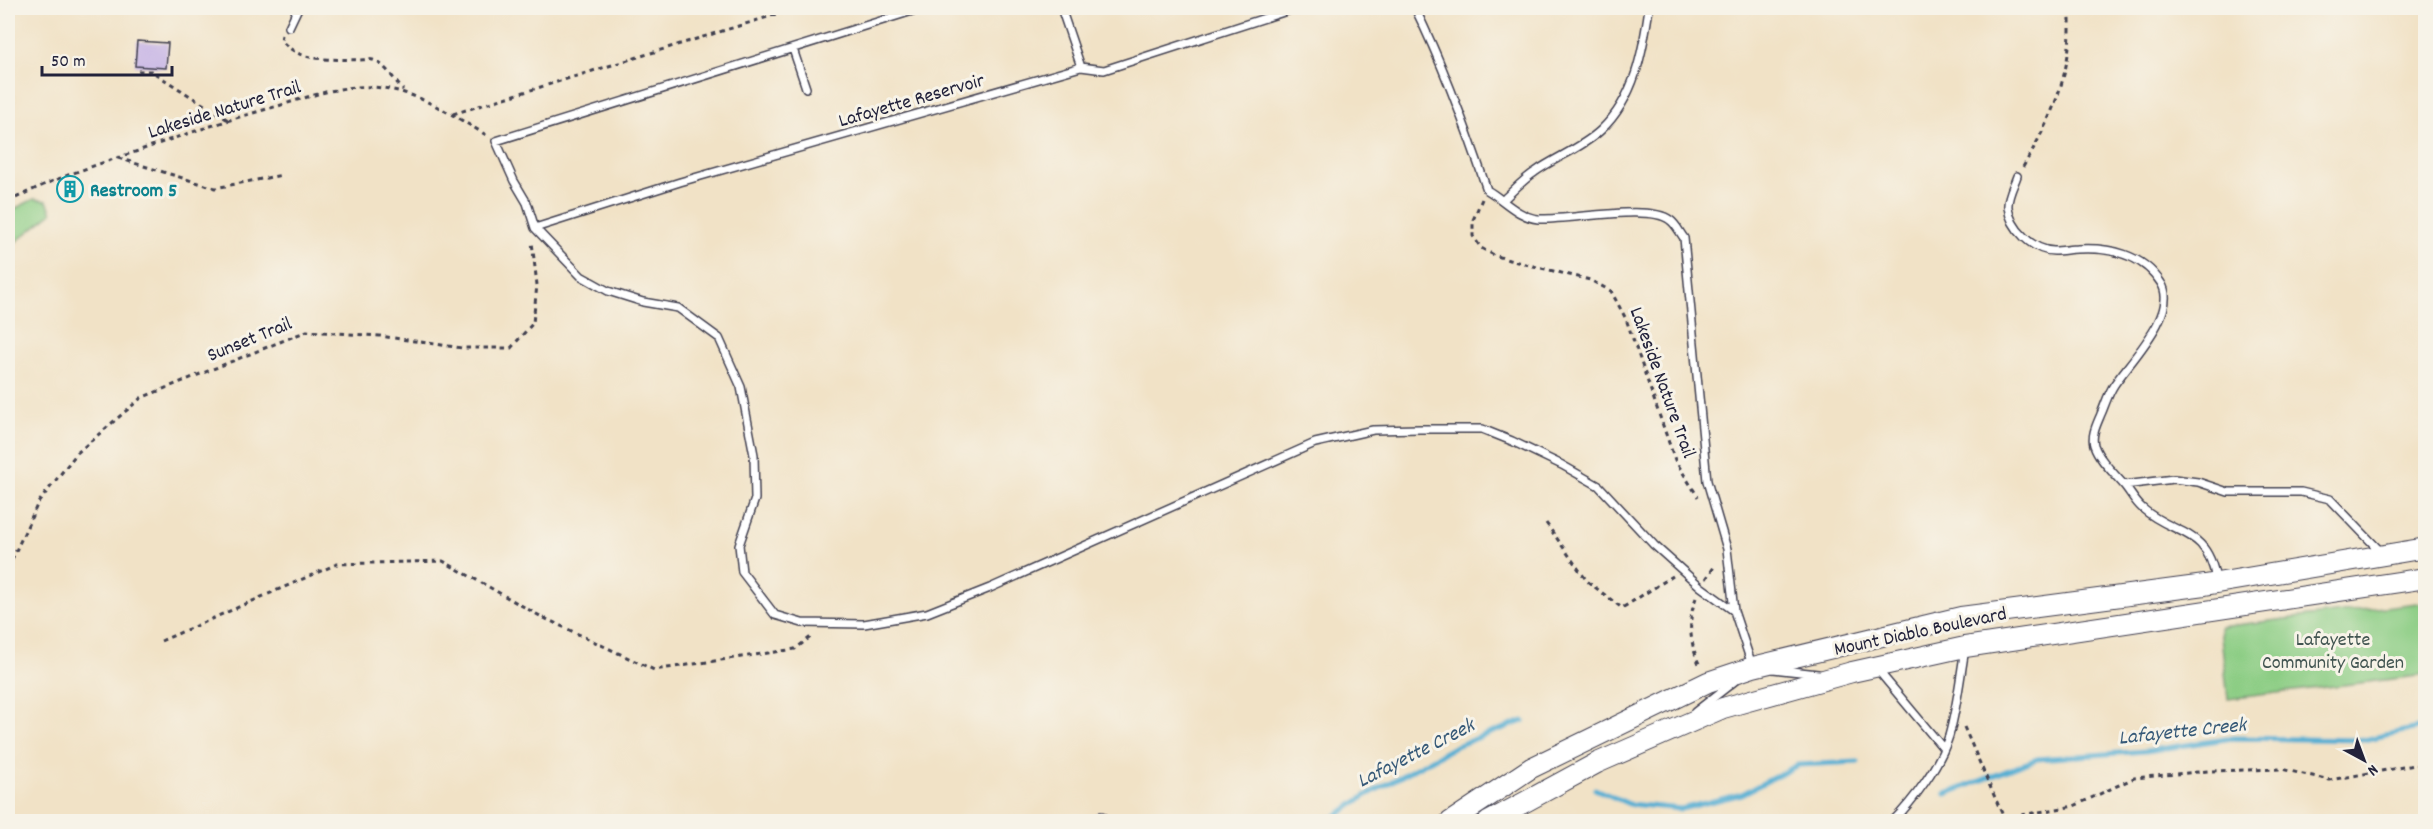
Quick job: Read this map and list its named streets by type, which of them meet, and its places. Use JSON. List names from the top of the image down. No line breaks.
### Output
{"streets":{"main road":["Mount Diablo Boulevard"],"lane":["Lafayette Reservoir"],"path":["Lakeside Nature Trail","Sunset Trail"]},"water":["Lafayette Creek"],"parks":["Lafayette Community Garden"],"places":{"building":["Restroom 5"]},"scale_bar":"50 m","north":"bottom right"}
